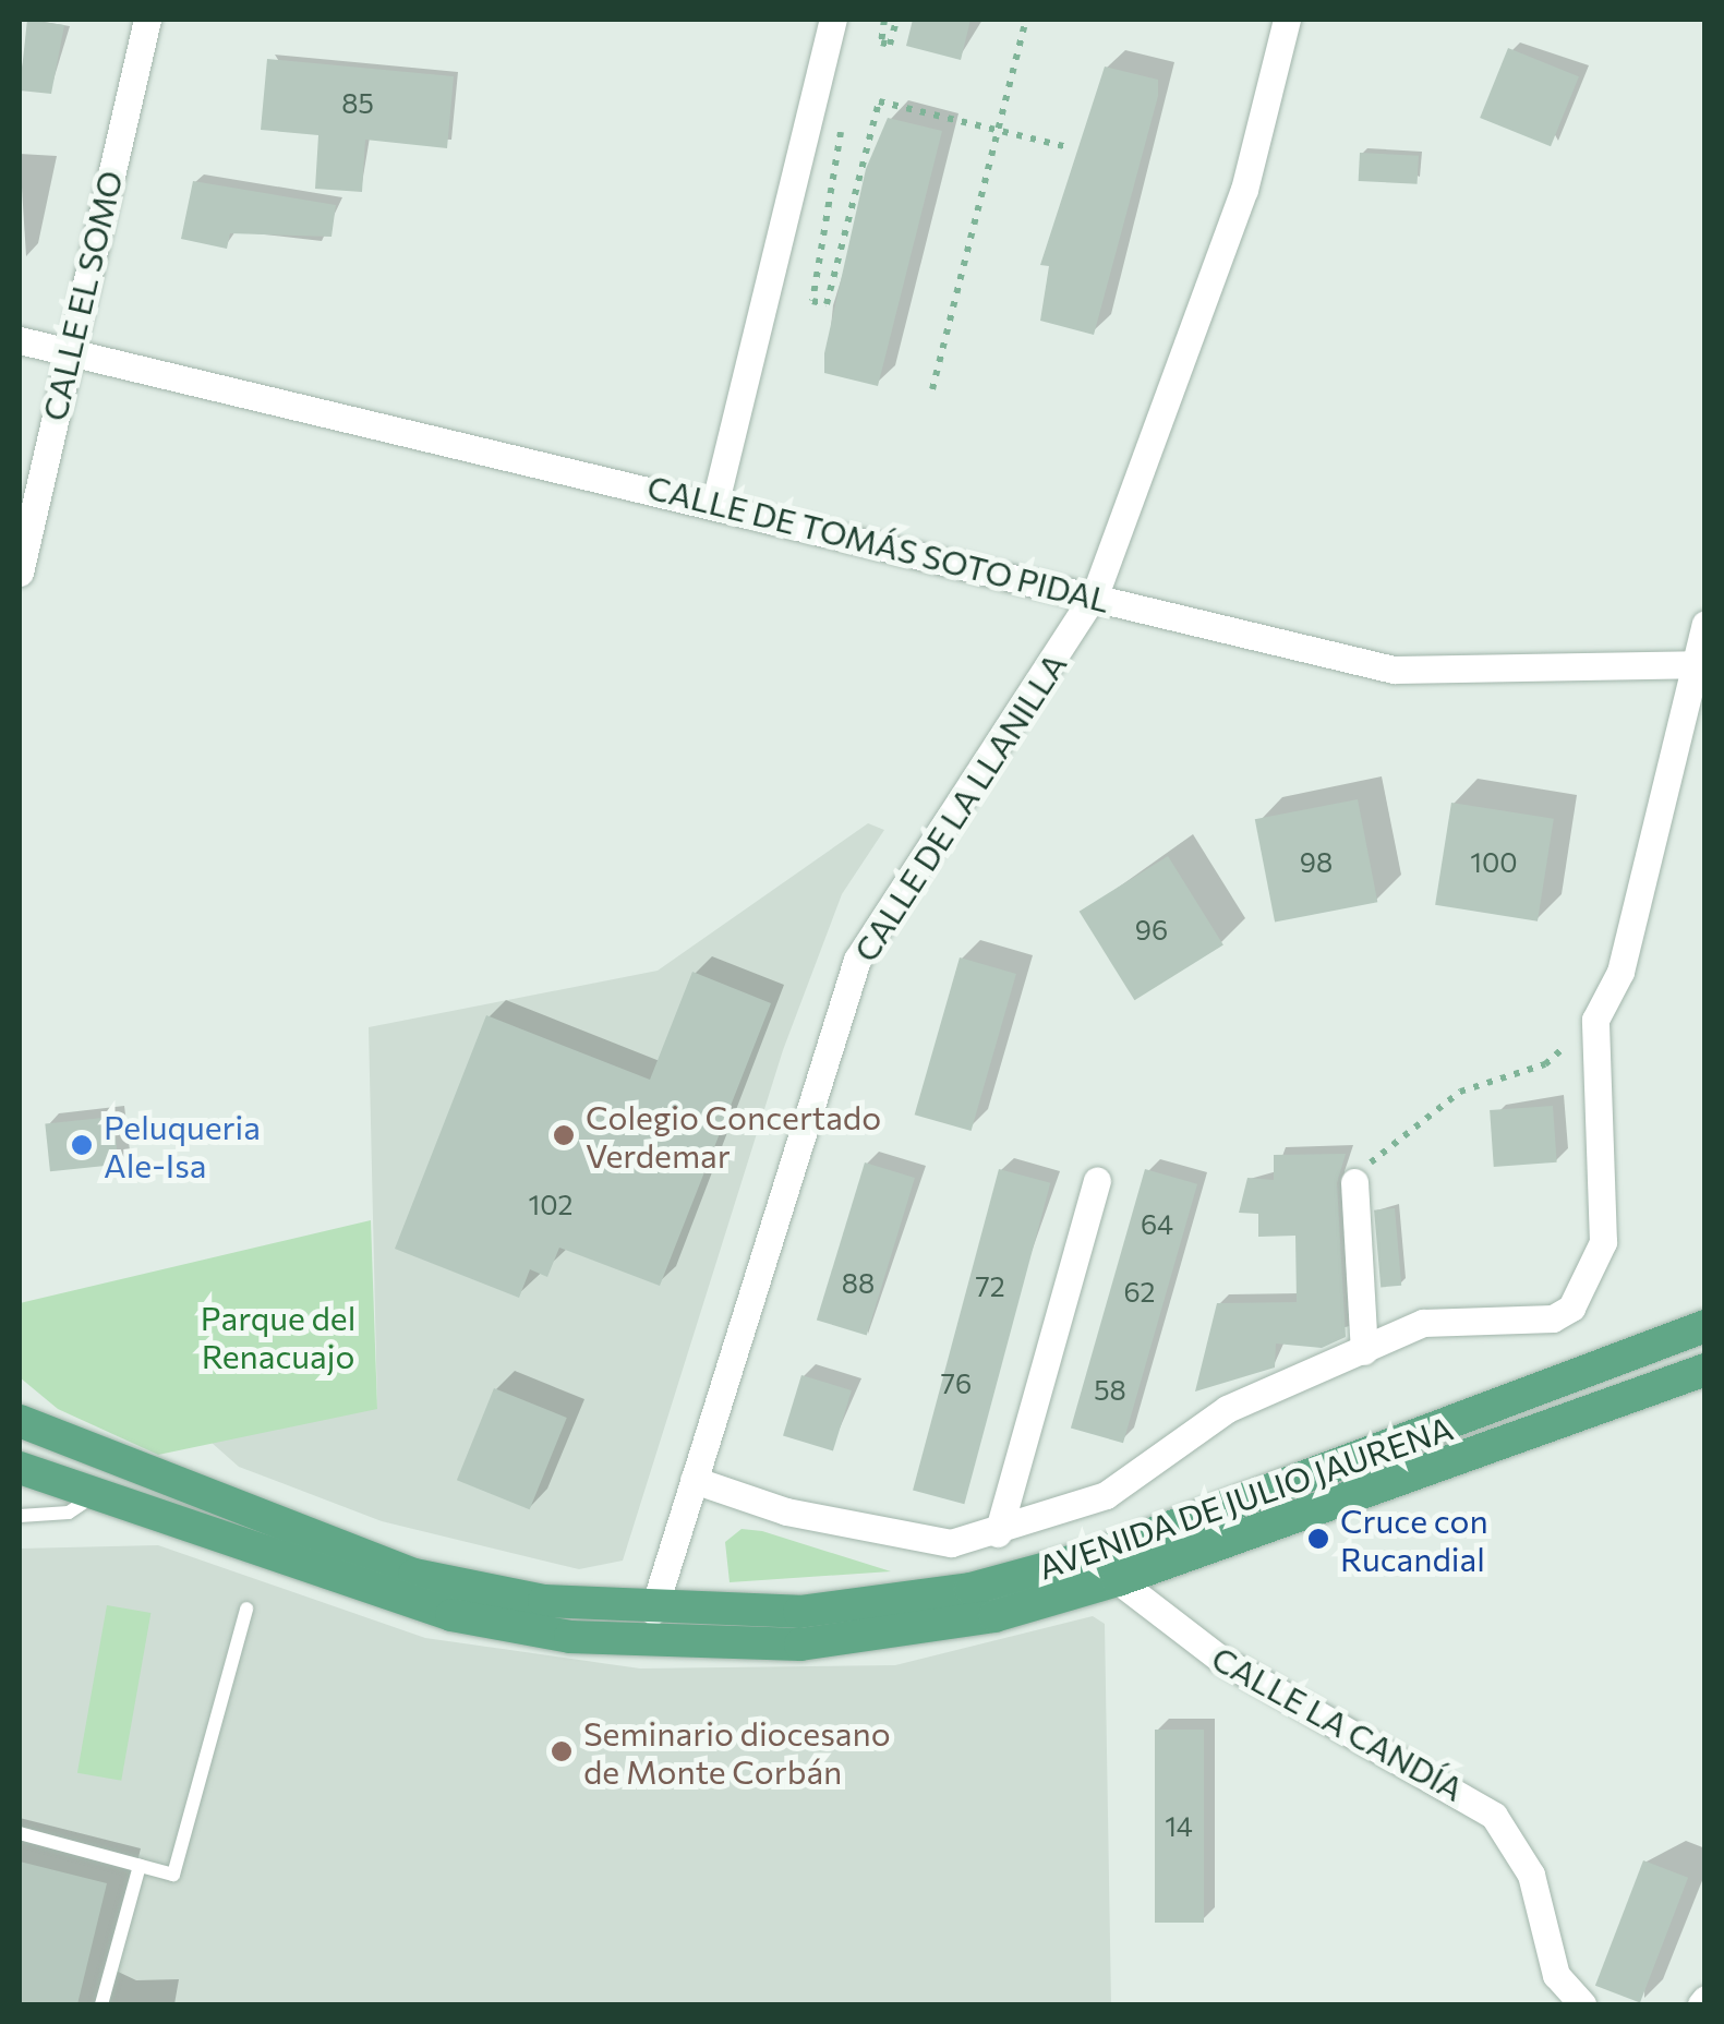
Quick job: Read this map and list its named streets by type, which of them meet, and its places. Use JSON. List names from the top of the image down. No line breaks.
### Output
{"streets":{"main road":["AVENIDA DE JULIO JAURENA"],"street":["CALLE EL SOMO","CALLE DE TOMÁS SOTO PIDAL","CALLE DE LA LLANILLA","CALLE LA CANDÍA"]},"crossings":[["CALLE EL SOMO","CALLE DE TOMÁS SOTO PIDAL"],["CALLE DE TOMÁS SOTO PIDAL","CALLE DE LA LLANILLA"],["CALLE DE LA LLANILLA","AVENIDA DE JULIO JAURENA"],["AVENIDA DE JULIO JAURENA","CALLE LA CANDÍA"]],"parks":["Parque del Renacuajo"],"places":["Colegio Concertado Verdemar","Peluqueria Ale-Isa","Cruce con Rucandial","Seminario diocesano de Monte Corbán"],"house_numbers":["85","98","100","96","102","64","88","72","62","76","58","14"]}
